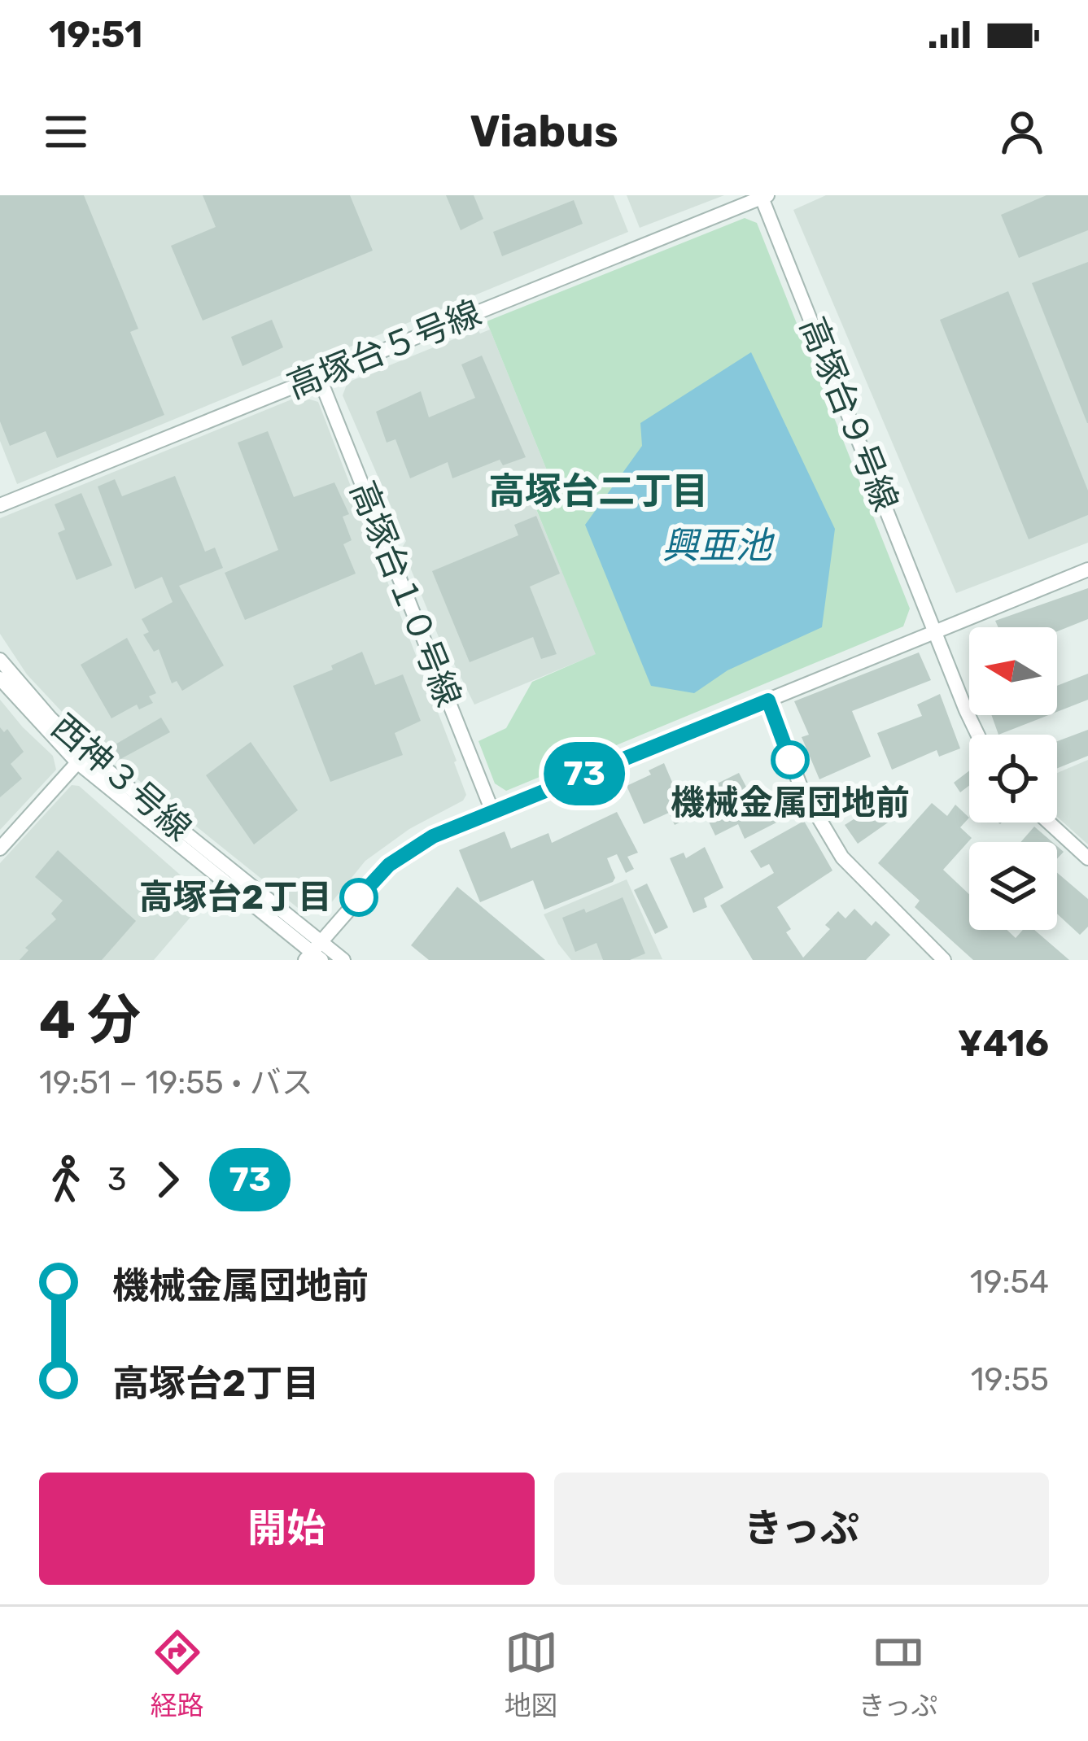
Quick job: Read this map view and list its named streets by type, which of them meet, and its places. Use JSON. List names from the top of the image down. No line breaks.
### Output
{"streets":{"street":["高塚台５号線","高塚台９号線","高塚台１０号線","西神３号線"]},"crossings":[["高塚台５号線","高塚台９号線"],["高塚台５号線","高塚台１０号線"]],"districts":["高塚台二丁目"],"water":["興亜池"],"places":["機械金属団地前","高塚台2丁目"],"lines":["bus line 73"],"north":"left","page":{"status":"19:51","header":"Viabus","on_map":"73","heading":["4 分","19:51 – 19:55 · バス","¥416"],"legs":["3","73"],"list":[{"name":"機械金属団地前","value":"19:54"},{"name":"高塚台2丁目","value":"19:55"}],"buttons":["開始","きっぷ"],"tabs":["経路","地図","きっぷ"]}}
